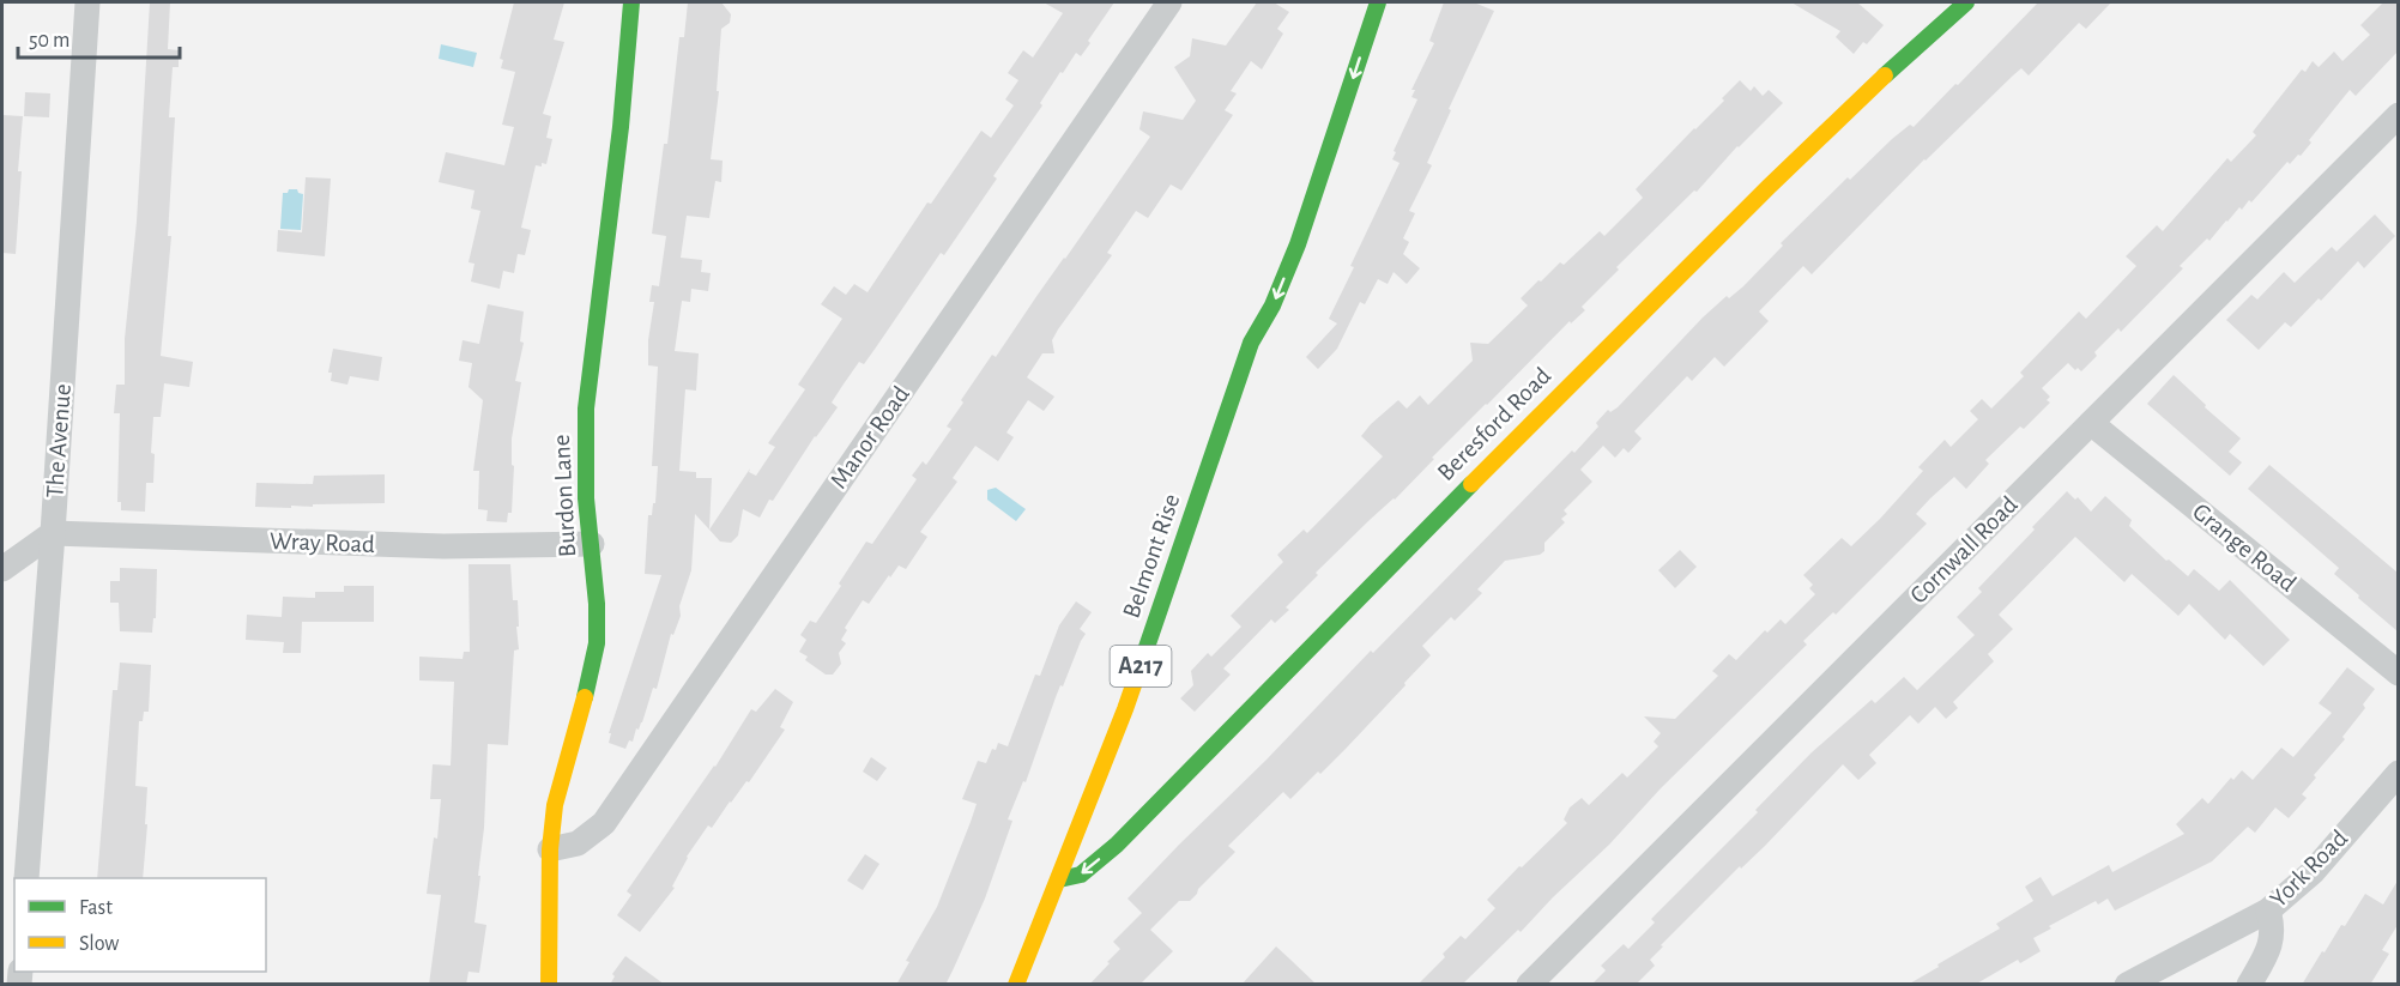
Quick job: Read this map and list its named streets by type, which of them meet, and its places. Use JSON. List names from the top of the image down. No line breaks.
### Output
{"streets":{"main road":["Beresford Road","Burdon Lane","Belmont Rise","A217"],"street":["Manor Road","The Avenue","Wray Road","Grange Road","Cornwall Road","York Road"]},"crossings":[["Beresford Road","Belmont Rise"],["Manor Road","Burdon Lane"],["The Avenue","Wray Road"],["Burdon Lane","Wray Road"],["Grange Road","Cornwall Road"]],"one_way":["Beresford Road"],"legend":["Fast","Slow"],"scale_bar":"50 m"}
